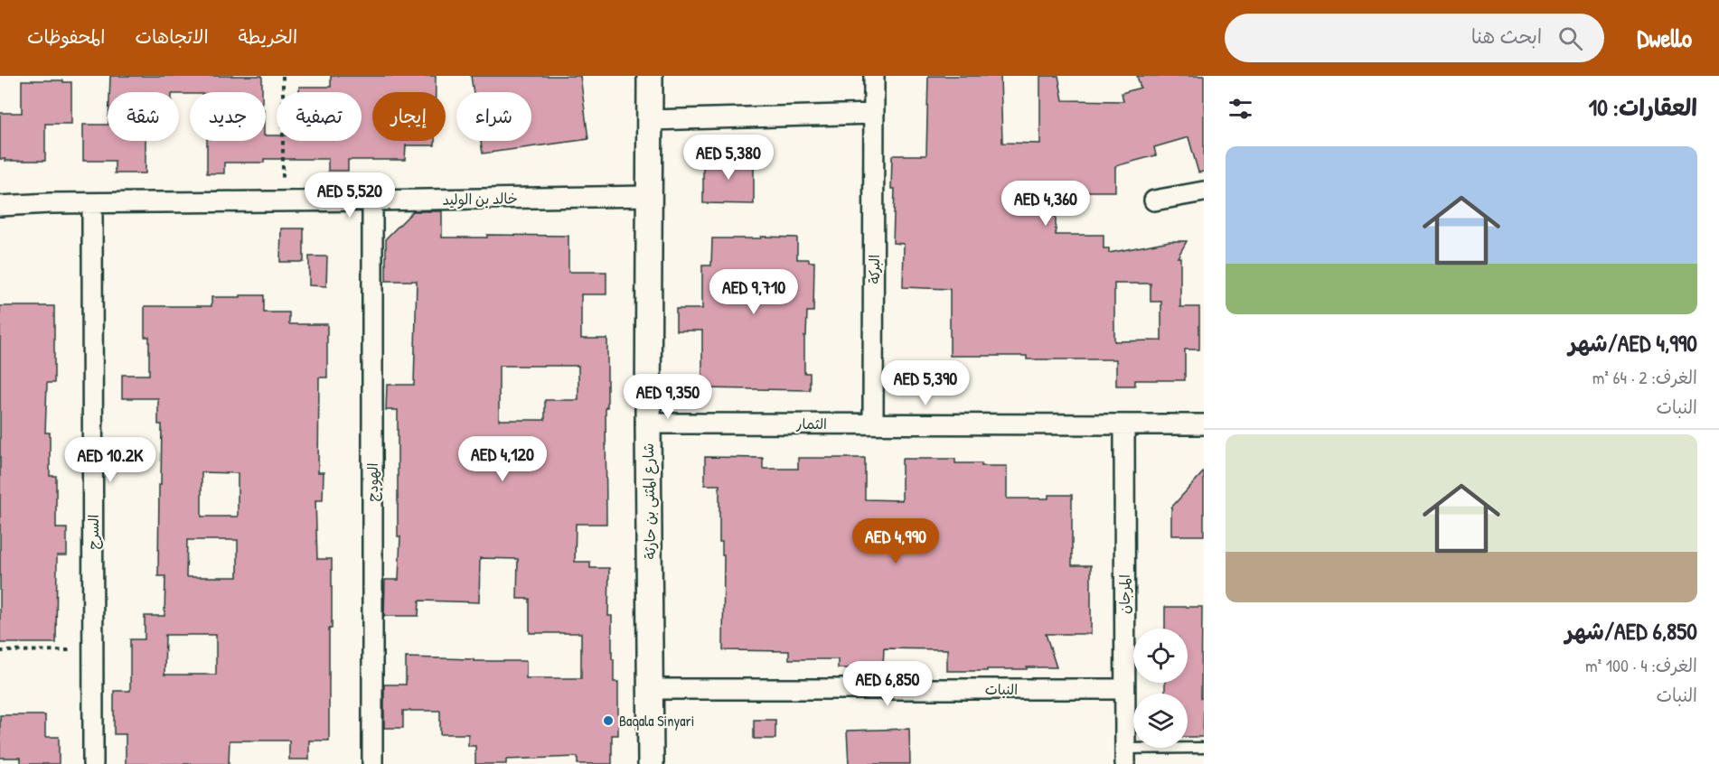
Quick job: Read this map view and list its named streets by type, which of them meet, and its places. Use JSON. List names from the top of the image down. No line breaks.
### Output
{"streets":{"street":["خالد بن الوليد","البركة","الثمار","الهودج","شارع المثنى بن حارثة","السرج","المرجان","النبات"]},"crossings":[["خالد بن الوليد","الهودج"],["خالد بن الوليد","شارع المثنى بن حارثة"],["خالد بن الوليد","السرج"],["البركة","الثمار"],["الثمار","شارع المثنى بن حارثة"],["الثمار","المرجان"],["شارع المثنى بن حارثة","النبات"],["المرجان","النبات"]],"places":["Baqala Sinyari"],"page":{"header":"Dwello","search":"ابحث هنا","nav":["الخريطة","الاتجاهات","المحفوظات"],"heading":"العقارات: 10","chip":["شراء","إيجار","تصفية","جديد","شقة"],"price":["AED 5,380","AED 5,520","AED 4,360","AED 9,710","AED 5,390","AED 9,350","AED 4,120","AED 10.2K","AED 4,990","AED 6,850"],"list":[{"name":"AED 4,990/شهر","note":"الغرف: 2 · 64 m² · النبات"},{"name":"AED 6,850/شهر","note":"الغرف: 4 · 100 m² · النبات"}]}}
